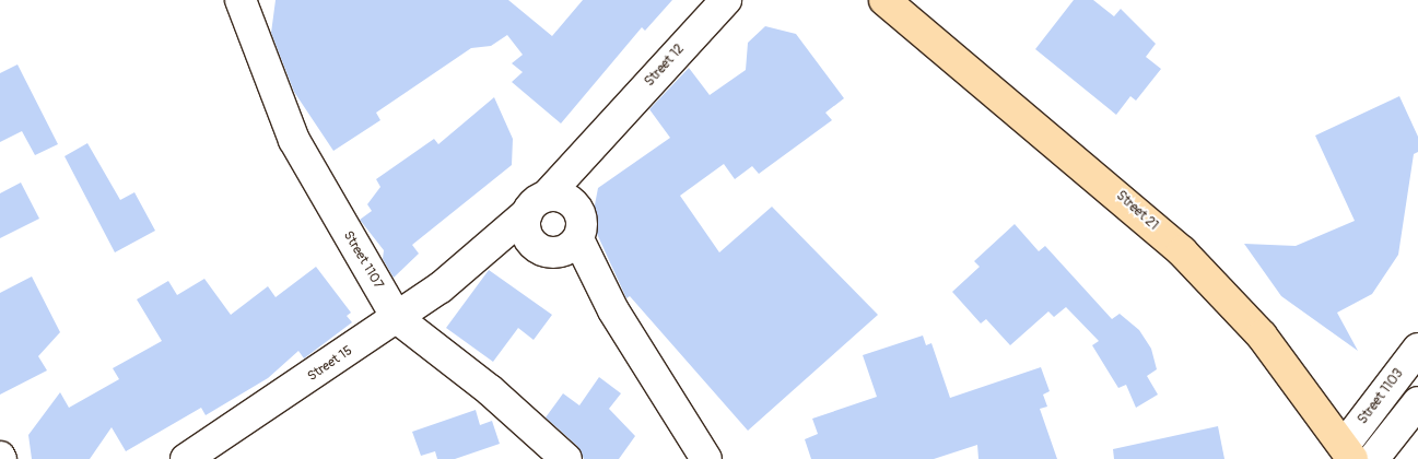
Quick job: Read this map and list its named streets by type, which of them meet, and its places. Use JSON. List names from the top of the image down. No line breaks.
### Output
{"streets":{"main road":["Street 21"],"street":["Street 12","Street 1107","Street 15","Street 1103"]},"crossings":[["Street 12","Street 15"],["Street 21","Street 1103"],["Street 1107","Street 15"]]}
